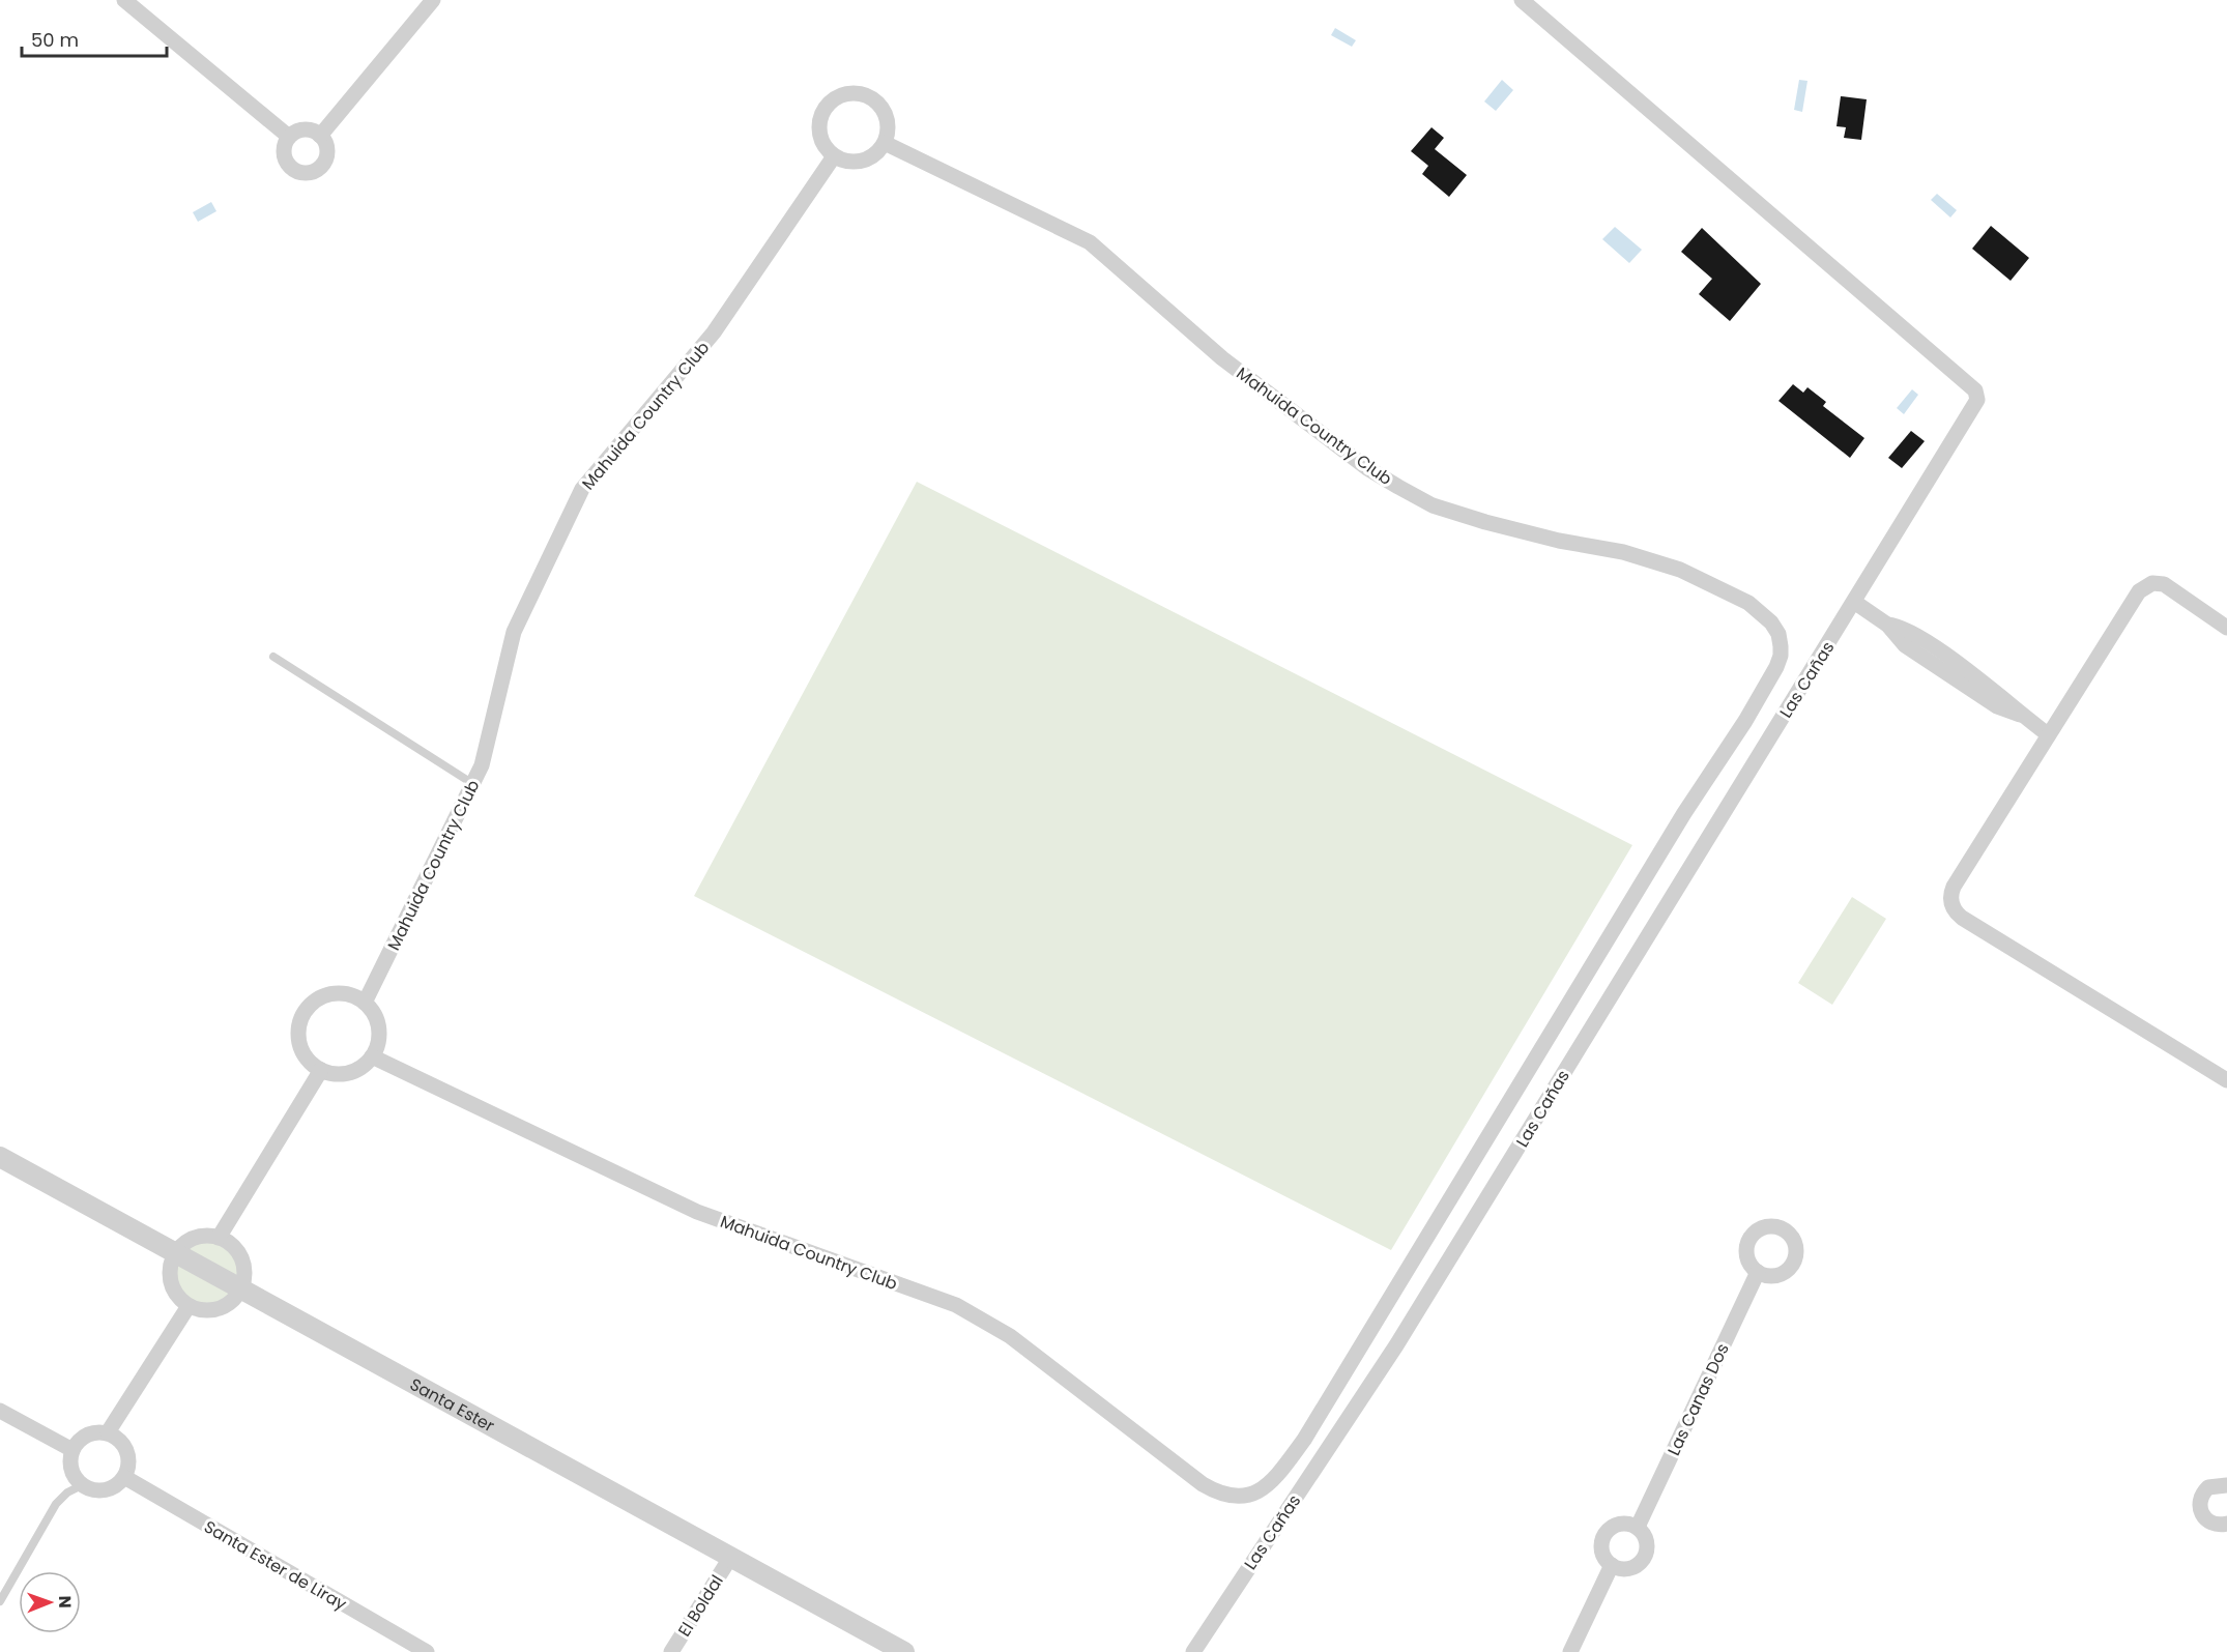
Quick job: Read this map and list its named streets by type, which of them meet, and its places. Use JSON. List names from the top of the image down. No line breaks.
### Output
{"streets":{"street":["Mahuida Country Club","Las Cañas","Las Canas Dos","Santa Ester","Santa Ester de Liray","El Boldal"]},"crossings":[["Santa Ester","El Boldal"]],"scale_bar":"50 m","north":"right"}
